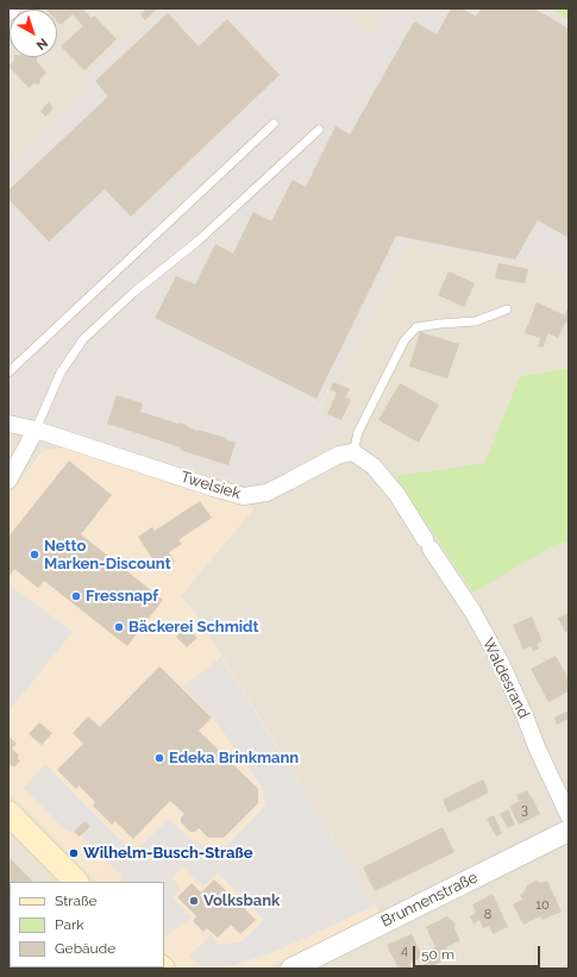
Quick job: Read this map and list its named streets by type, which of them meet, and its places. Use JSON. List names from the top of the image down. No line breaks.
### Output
{"streets":{"street":["Twelsiek","Waldesrand","Brunnenstraße"]},"crossings":[["Twelsiek","Waldesrand"]],"places":["Netto Marken-Discount","Fressnapf","Bäckerei Schmidt","Edeka Brinkmann","Wilhelm-Busch-Straße","Volksbank"],"house_numbers":["3","10","8","4"],"legend":["Straße","Park","Gebäude"],"scale_bar":"50 m","north":"bottom right"}
